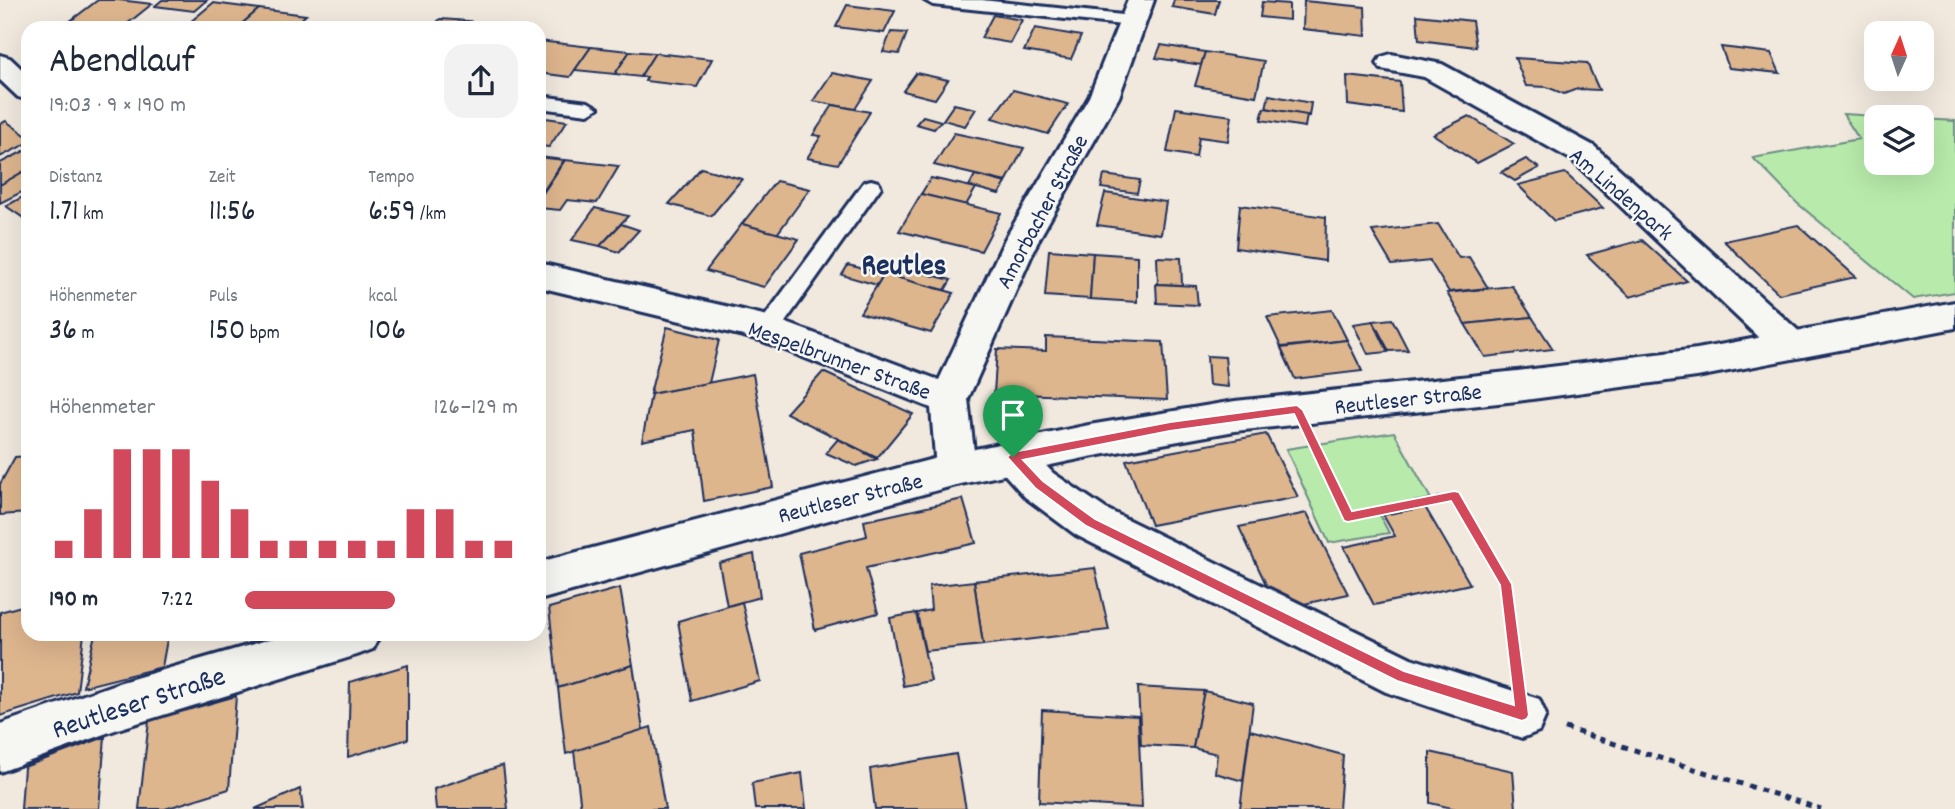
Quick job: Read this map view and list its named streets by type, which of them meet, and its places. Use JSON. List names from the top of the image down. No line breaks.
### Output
{"streets":{"street":["Am Lindenpark","Amorbacher Straße","Mespelbrunner Straße","Reutleser Straße"]},"crossings":[["Am Lindenpark","Reutleser Straße"],["Amorbacher Straße","Mespelbrunner Straße"],["Mespelbrunner Straße","Reutleser Straße"]],"districts":["Reutles"],"north":"top","page":{"heading":["Abendlauf","19:03 · 9 × 190 m"],"stats":[["Distanz","1.71 km"],["Zeit","11:56"],["Tempo","6:59 /km"],["Höhenmeter","36 m"],["Puls","150 bpm"],["kcal","106"]],"chart":["Höhenmeter","126–129 m"],"list":[{"name":"190 m","note":"7:22"}]}}
